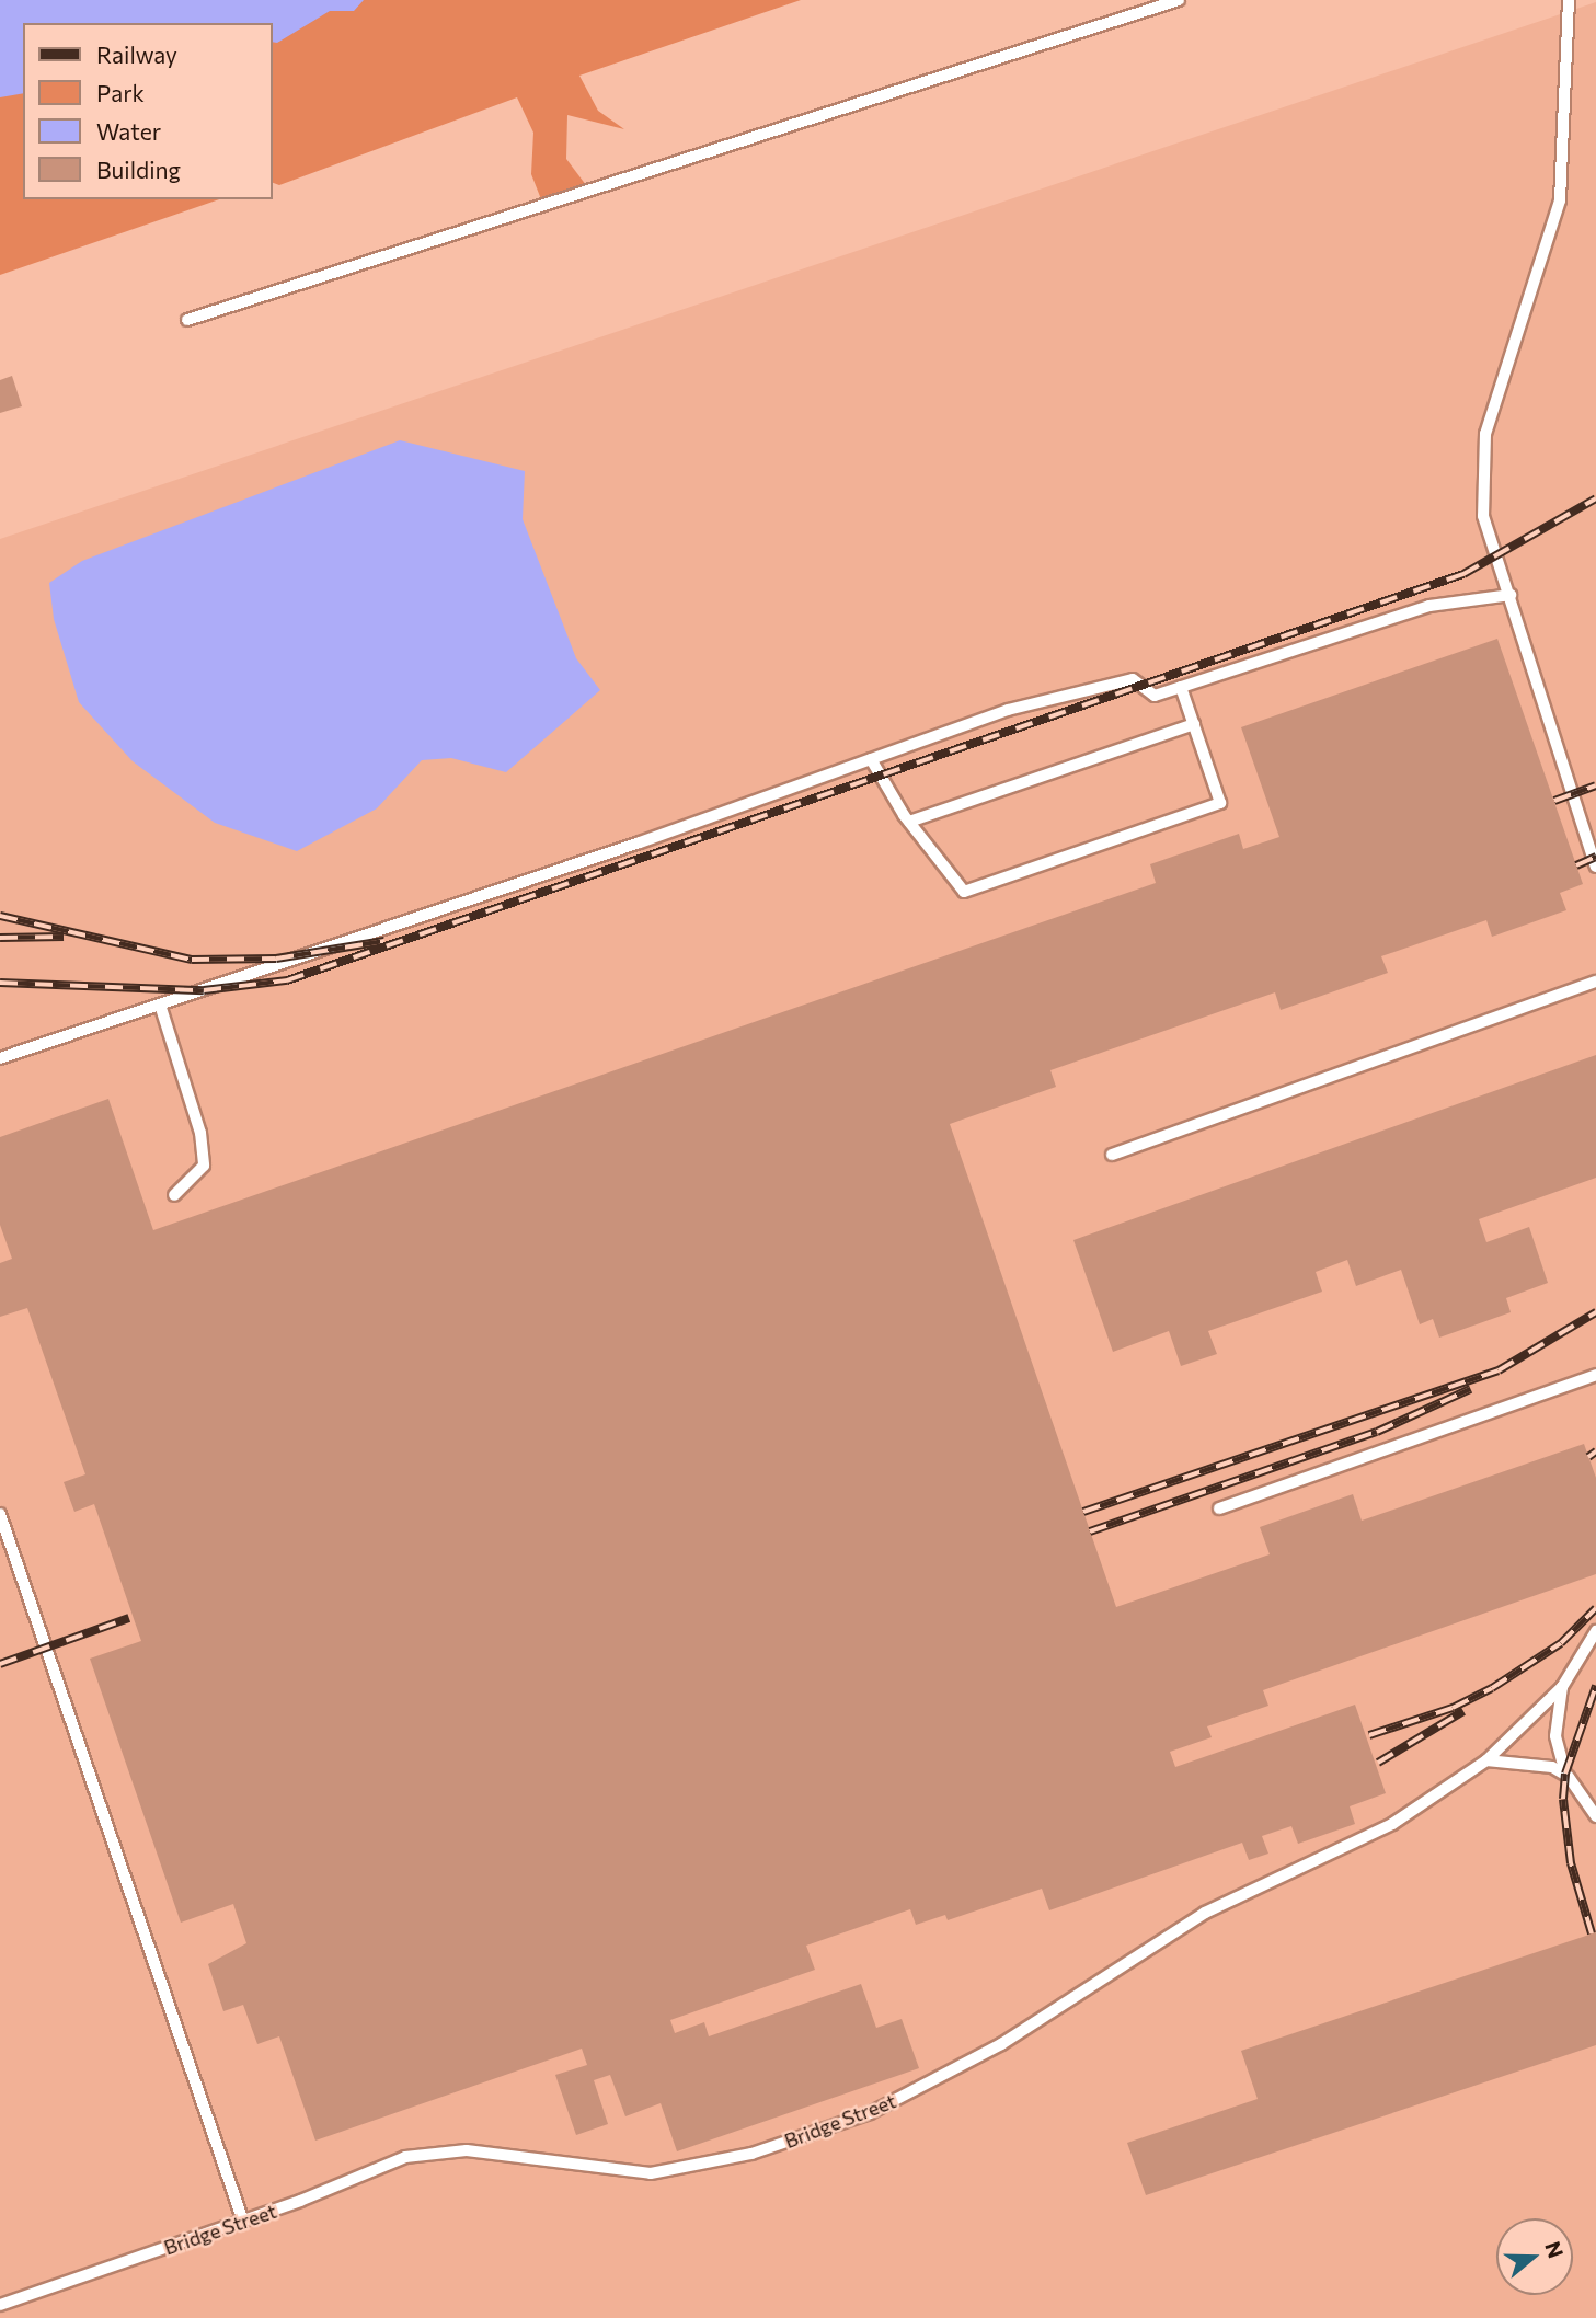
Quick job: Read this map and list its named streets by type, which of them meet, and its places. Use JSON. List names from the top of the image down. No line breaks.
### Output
{"streets":{"lane":["Bridge Street"]},"legend":["Railway","Park","Water","Building"],"north":"right"}
